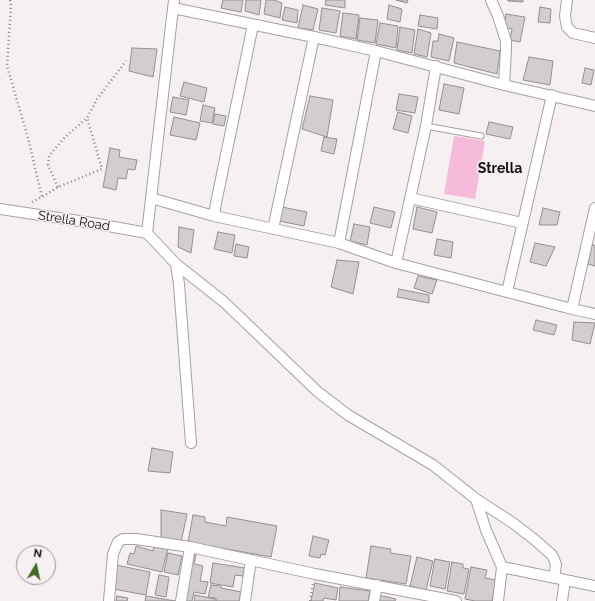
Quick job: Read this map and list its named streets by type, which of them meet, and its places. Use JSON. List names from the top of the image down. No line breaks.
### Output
{"streets":{"street":["Strella Road"]},"districts":["Strella"],"north":"top"}
